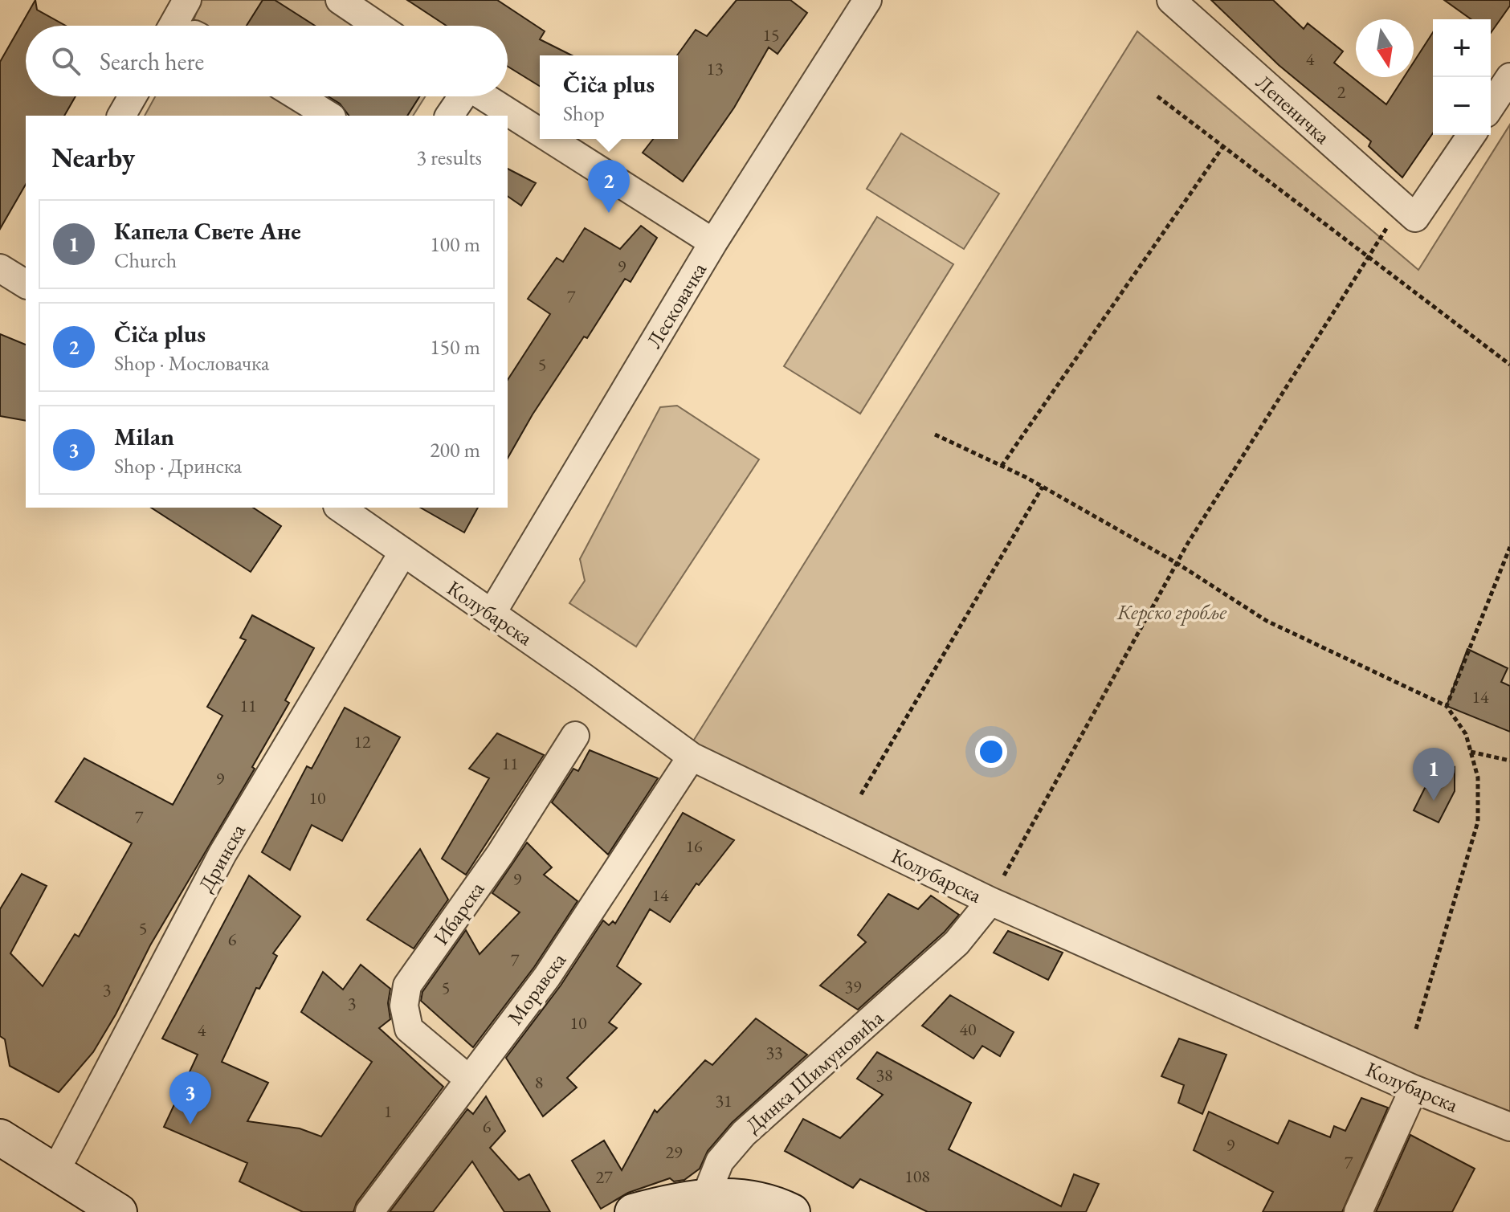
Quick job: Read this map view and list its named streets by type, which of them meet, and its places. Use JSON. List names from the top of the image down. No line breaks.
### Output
{"streets":{"street":["Лепеничка","Лесковачка","Колубарска","Дринска","Ибарска","Моравска","Динка Шимуновића"]},"crossings":[["Лесковачка","Колубарска"],["Колубарска","Дринска"],["Колубарска","Моравска"],["Колубарска","Динка Шимуновића"],["Ибарска","Моравска"]],"parks":["Керско гробље"],"house_numbers":["15","4","13","2","9","7","5","14","11","12","11","9","10","7","16","9","14","5","6","7","39","5","3","3","10","40","4","33","38","8","31","1","6","9","29","7","108","27"],"north":"bottom","page":{"map_buttons":["+","−"],"search":"Search here","popup":["Čiča plus","Shop"],"heading":["Nearby","3 results"],"pins":["2","1","3"],"list":[{"mark":"1","name":"Капела Свете Ане","note":"Church","value":"100 m"},{"mark":"2","name":"Čiča plus","note":"Shop · Мословачка","value":"150 m"},{"mark":"3","name":"Milan","note":"Shop · Дринска","value":"200 m"}]}}
